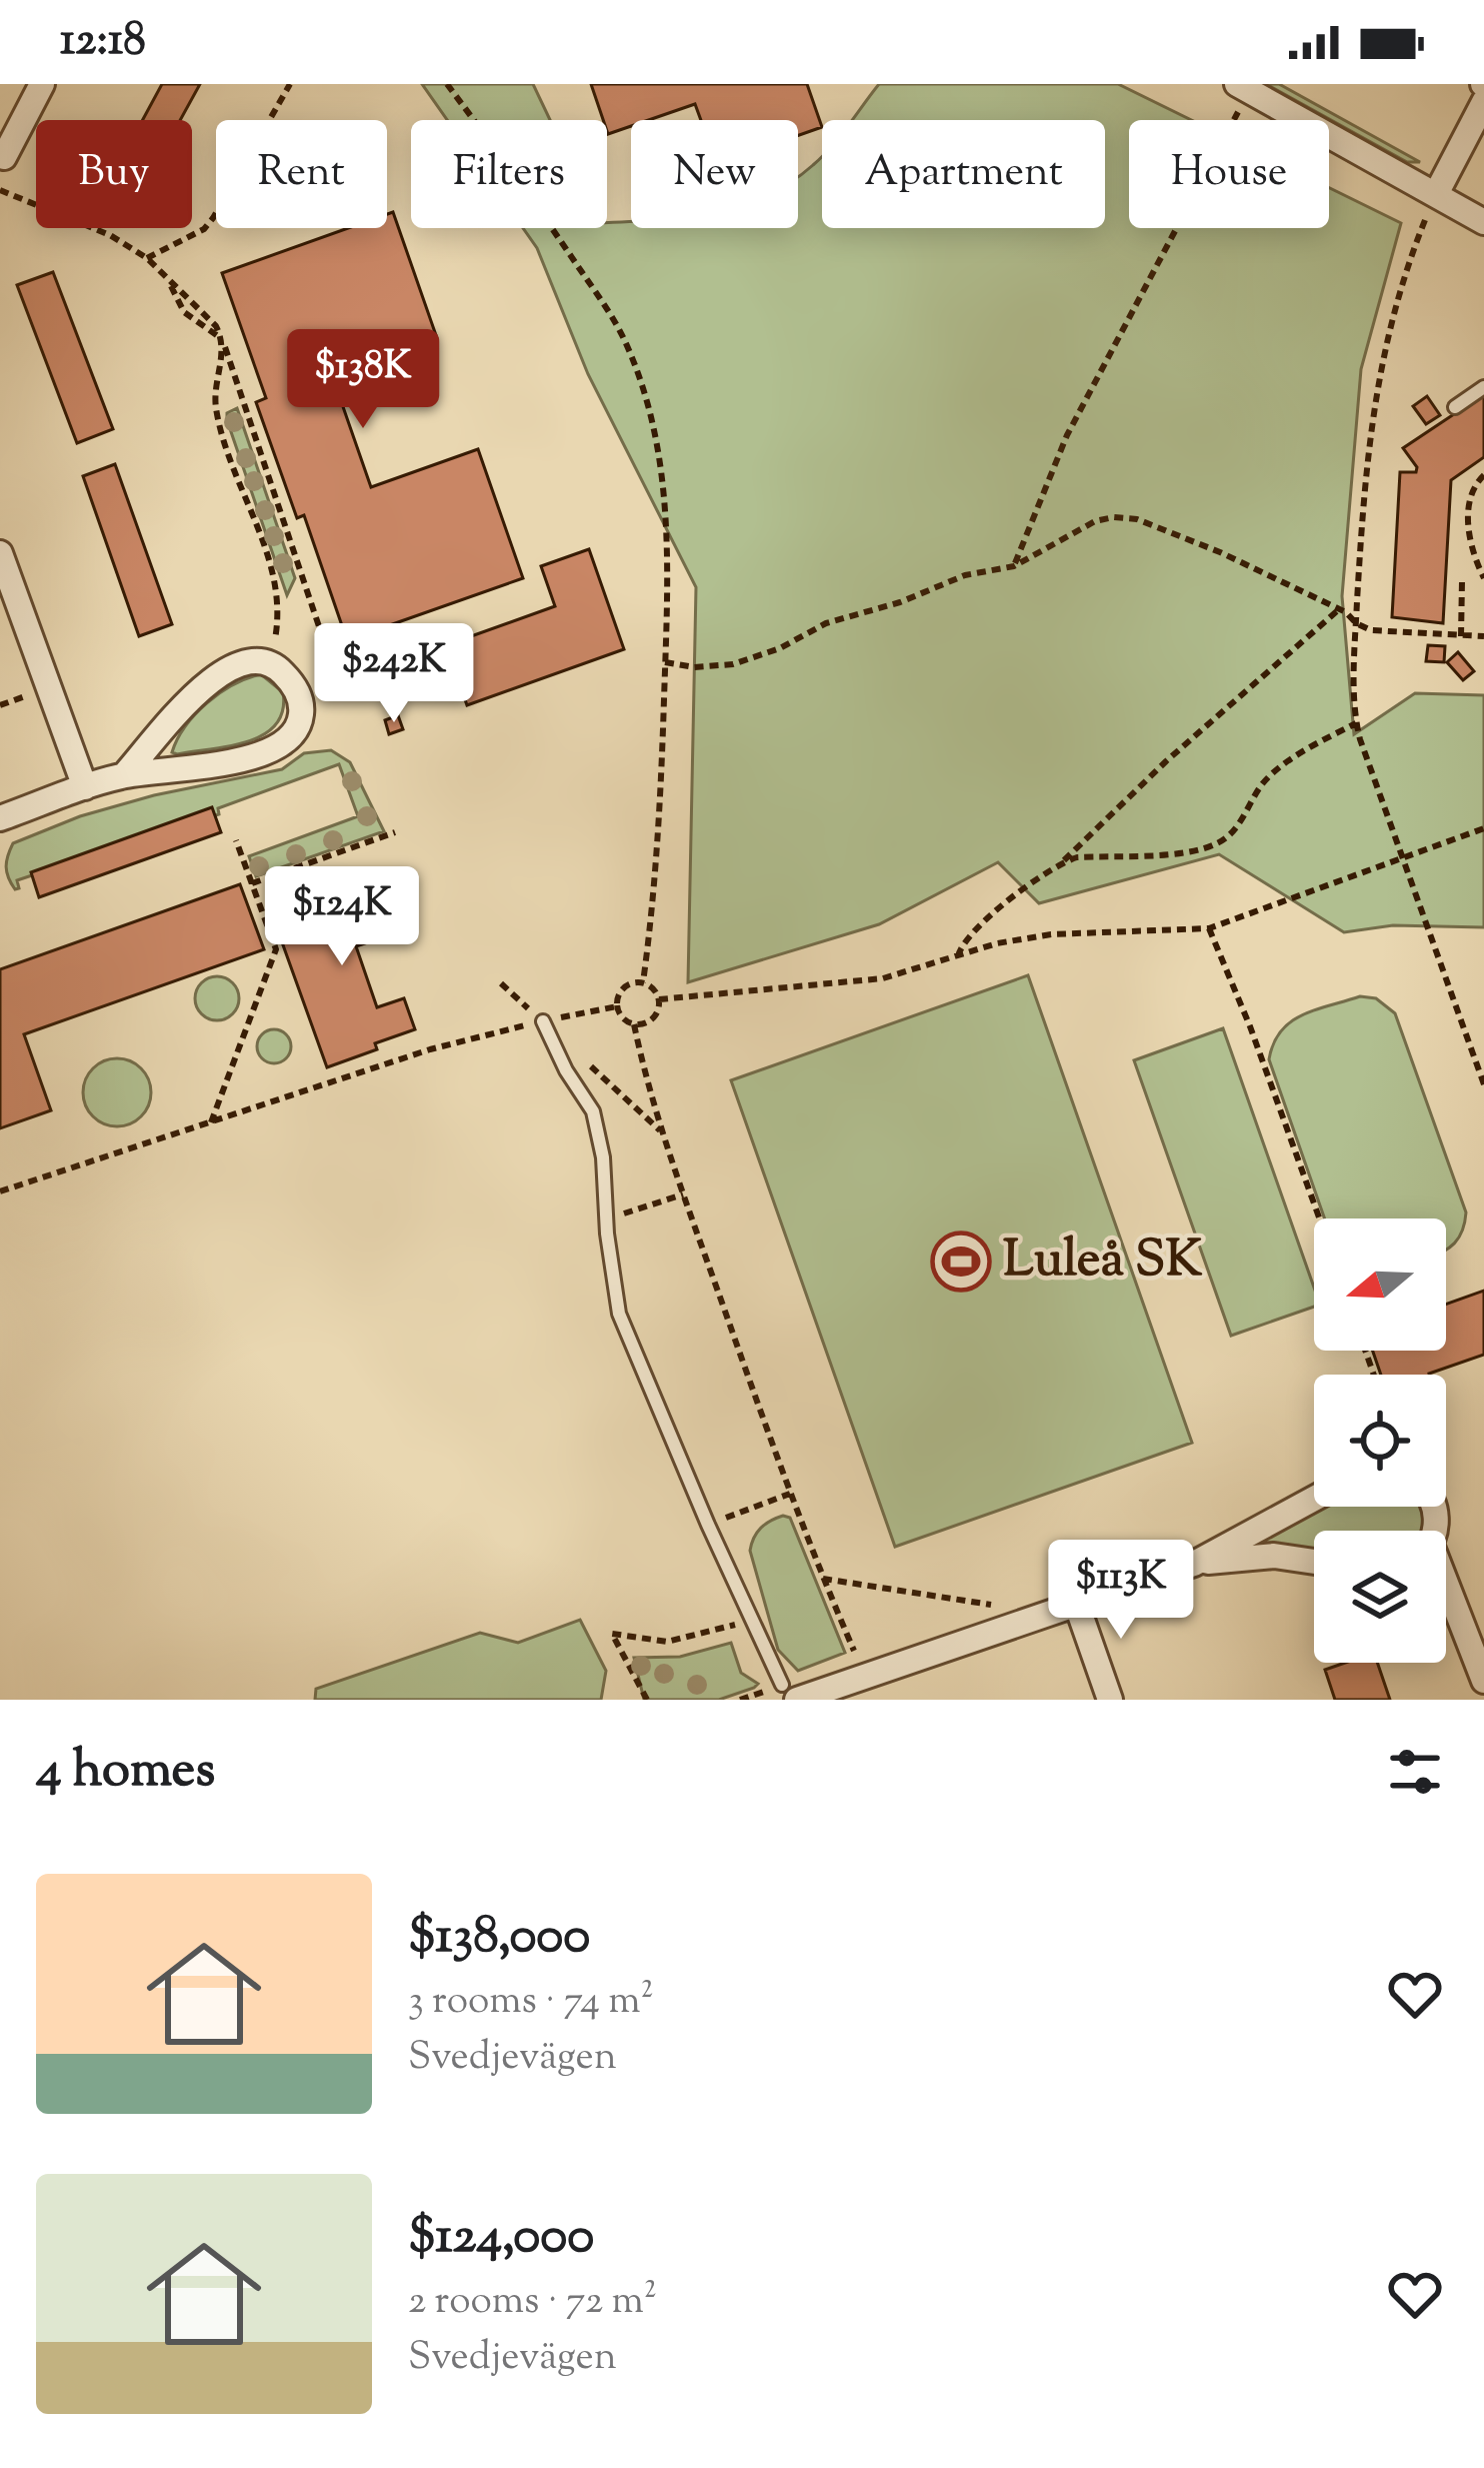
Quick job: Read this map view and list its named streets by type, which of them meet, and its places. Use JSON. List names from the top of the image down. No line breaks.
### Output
{"places":{"sports":["Luleå SK"]},"north":"left","page":{"status":"12:18","chip":["Buy","Rent","Filters","New","Apartment","House"],"price":["$138K","$242K","$124K","$113K"],"heading":"4 homes","list":[{"name":"$138,000","note":"3 rooms · 74 m² · Svedjevägen"},{"name":"$124,000","note":"2 rooms · 72 m² · Svedjevägen"}]}}
